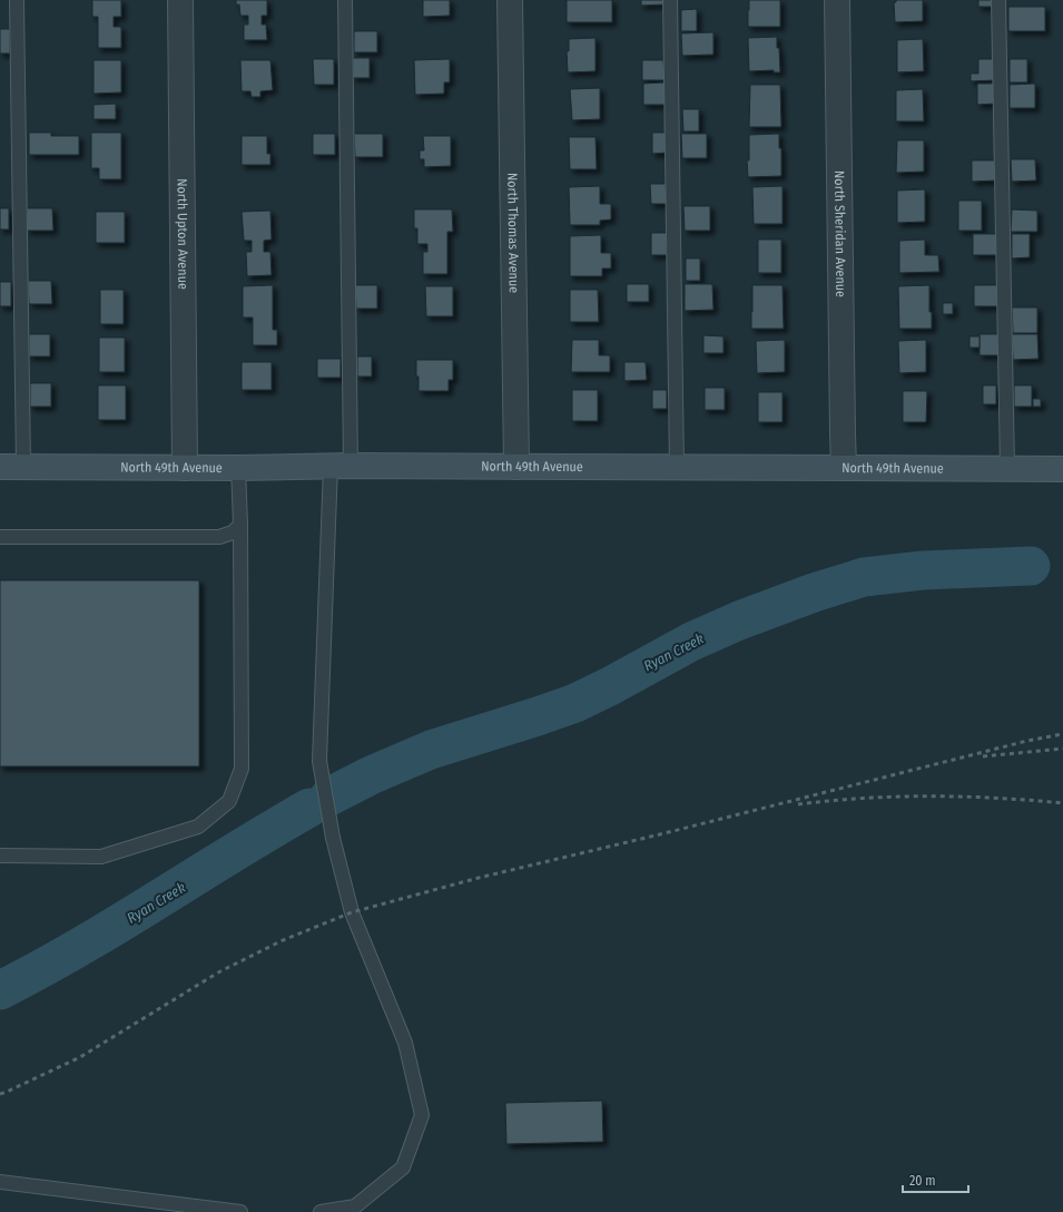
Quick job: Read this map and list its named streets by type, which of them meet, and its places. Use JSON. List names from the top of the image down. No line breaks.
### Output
{"streets":{"street":["North Thomas Avenue","North Upton Avenue","North Sheridan Avenue","North 49th Avenue"]},"crossings":[["North Thomas Avenue","North 49th Avenue"],["North Upton Avenue","North 49th Avenue"],["North Sheridan Avenue","North 49th Avenue"]],"water":["Ryan Creek"],"scale_bar":"20 m"}
